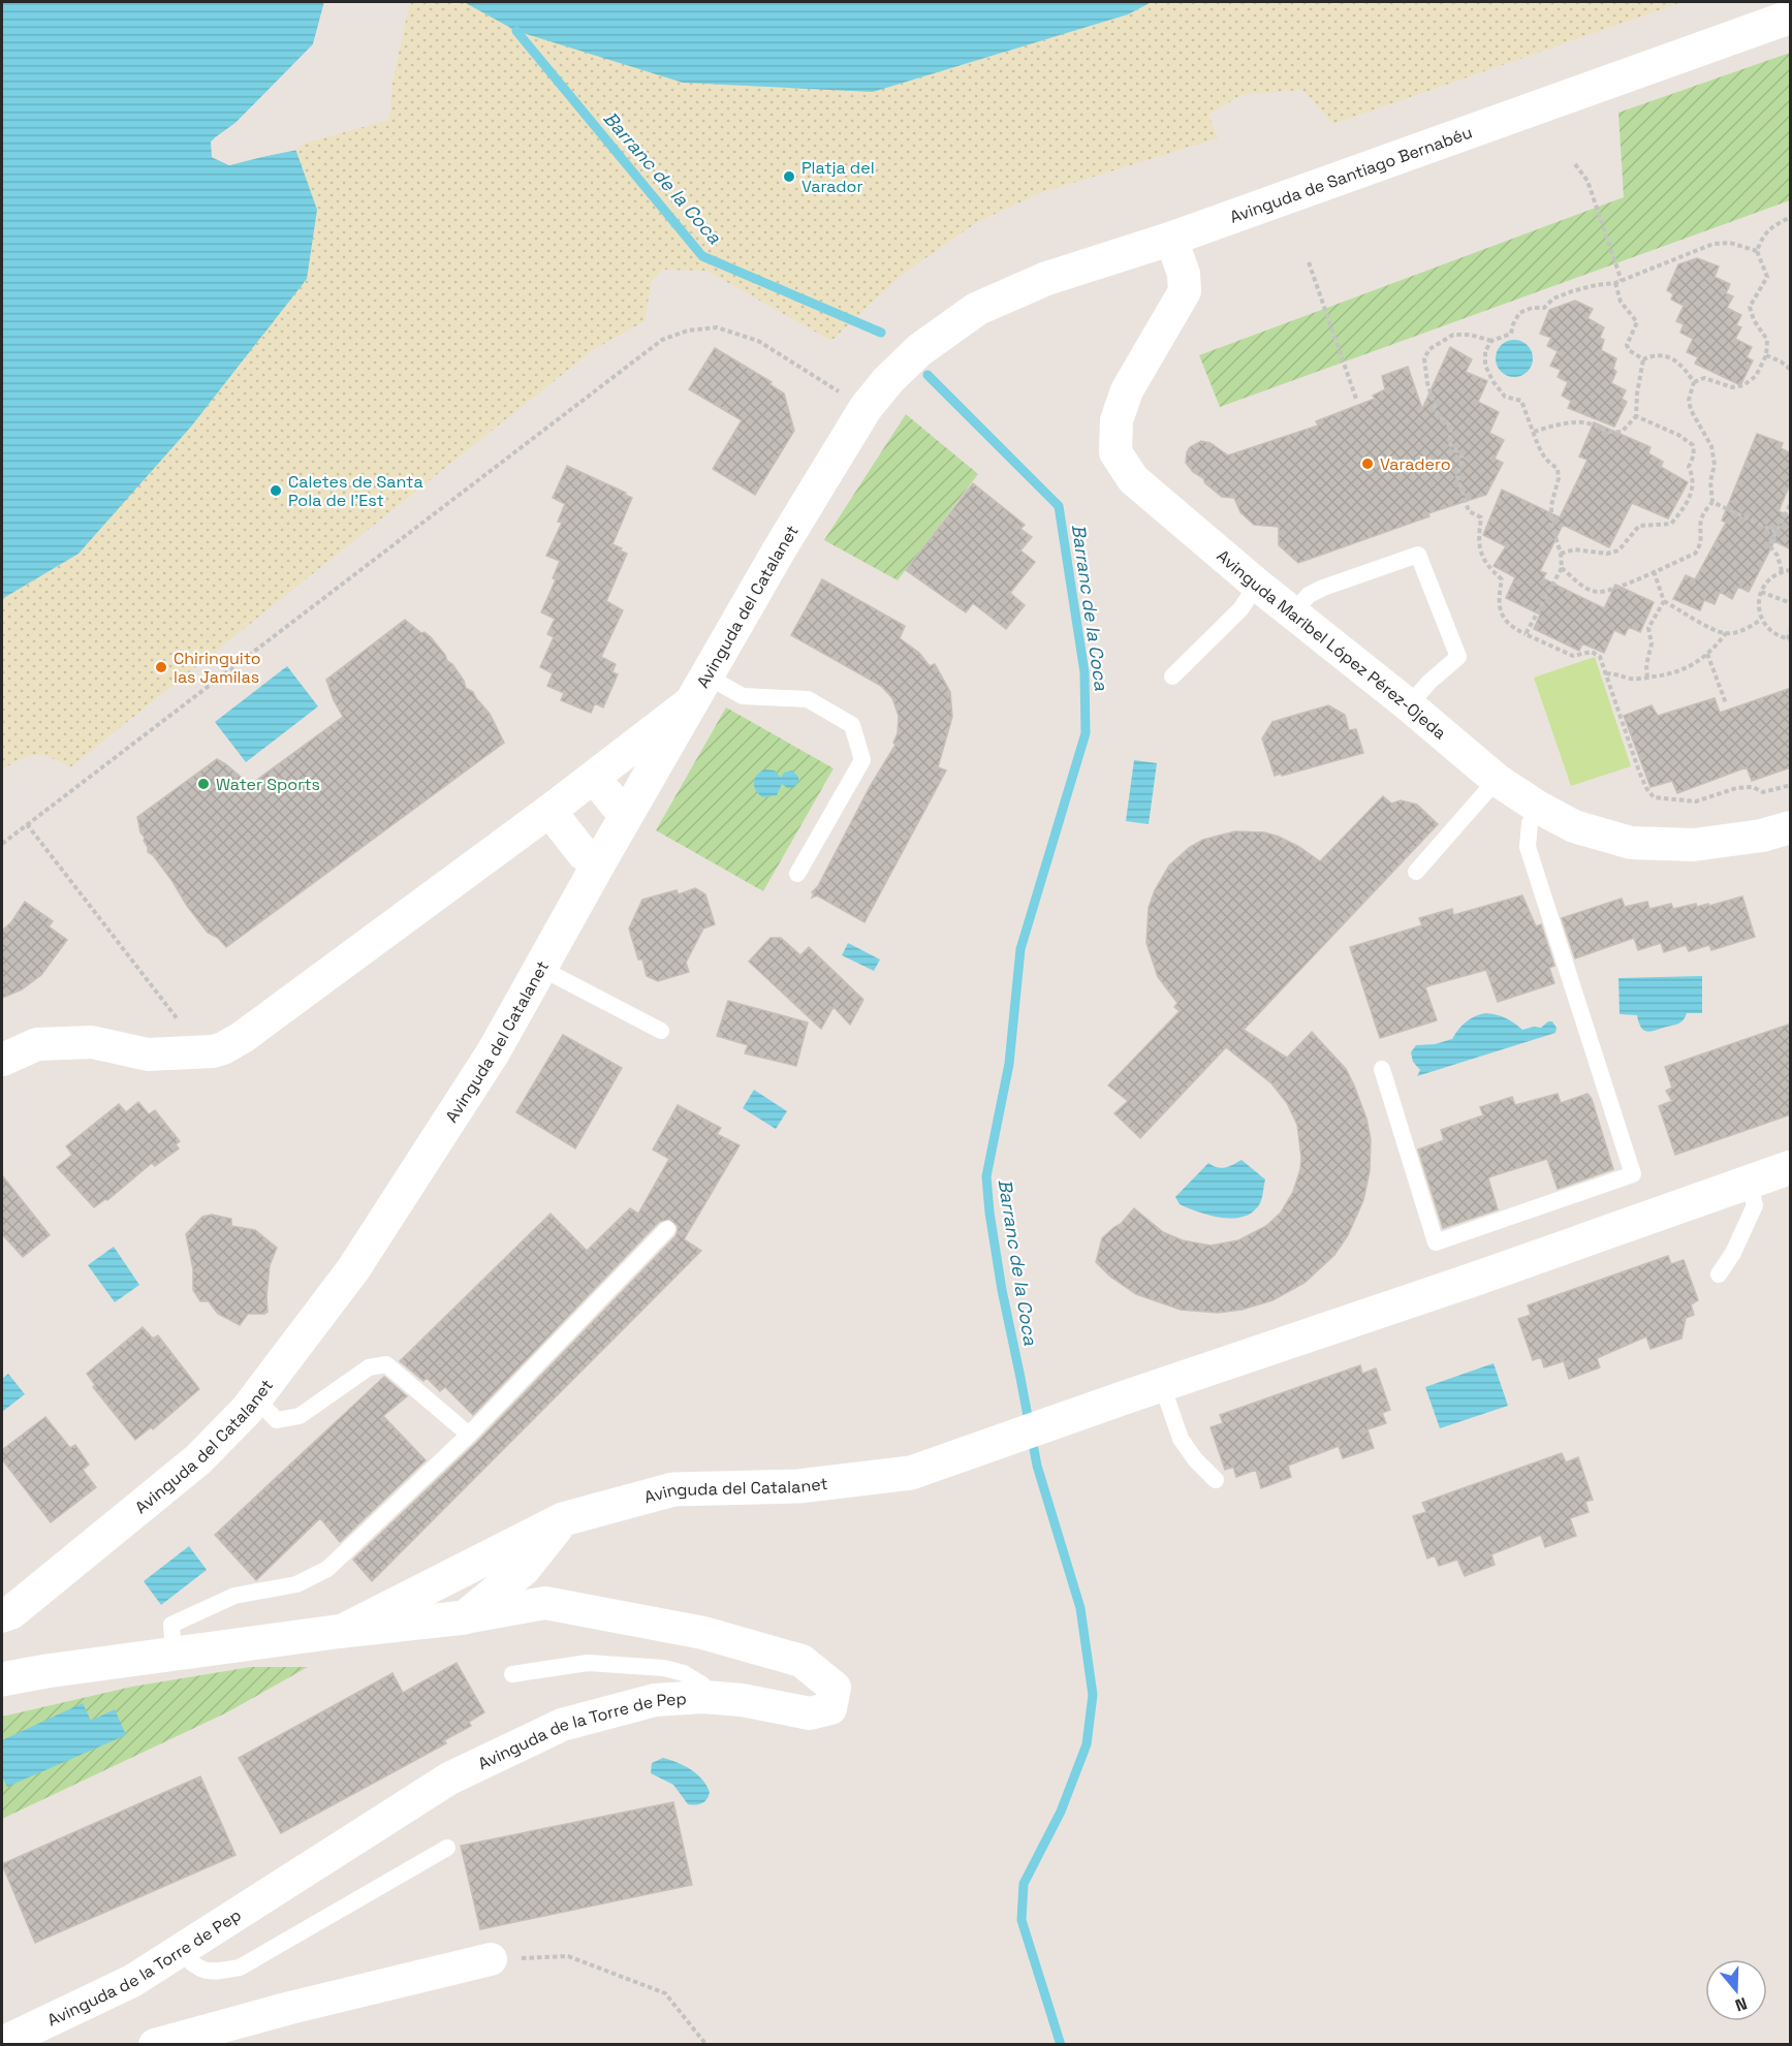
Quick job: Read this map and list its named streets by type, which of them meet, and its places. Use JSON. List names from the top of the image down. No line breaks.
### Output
{"streets":{"street":["Avinguda de Santiago Bernabéu","Avinguda del Catalanet","Avinguda Maribel López Pérez-Ojeda","Avinguda de la Torre de Pep"]},"crossings":[["Avinguda de Santiago Bernabéu","Avinguda del Catalanet"],["Avinguda de Santiago Bernabéu","Avinguda Maribel López Pérez-Ojeda"],["Avinguda del Catalanet","Avinguda de la Torre de Pep"]],"water":["Barranc de la Coca"],"places":["Platja del Varador","Varadero","Caletes de Santa Pola de l'Est","Chiringuito las Jamilas","Water Sports"],"north":"bottom"}
